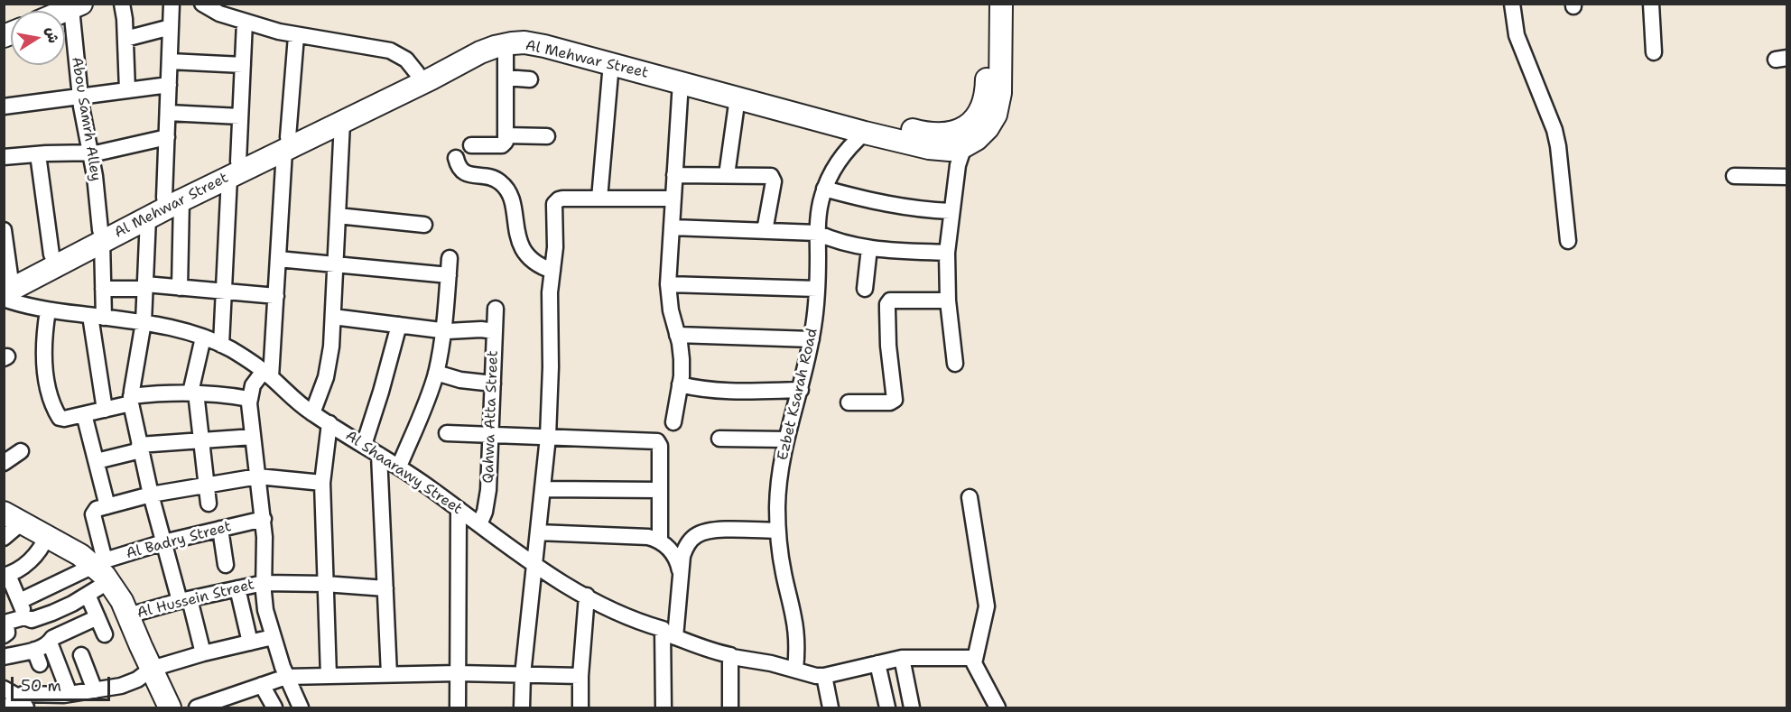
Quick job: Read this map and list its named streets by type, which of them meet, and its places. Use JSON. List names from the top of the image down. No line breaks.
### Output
{"streets":{"street":["Al Mehwar Street","Abou Samrh Alley","Ezbet Ksarah Road","Qahwa Atta Street","Al Shaarawy Street","Al Badry Street","Al Hussein Street"]},"crossings":[["Al Mehwar Street","Abou Samrh Alley"],["Al Mehwar Street","Ezbet Ksarah Road"],["Abou Samrh Alley","Al Shaarawy Street"],["Ezbet Ksarah Road","Al Shaarawy Street"],["Qahwa Atta Street","Al Shaarawy Street"]],"scale_bar":"50 m","north":"right"}
